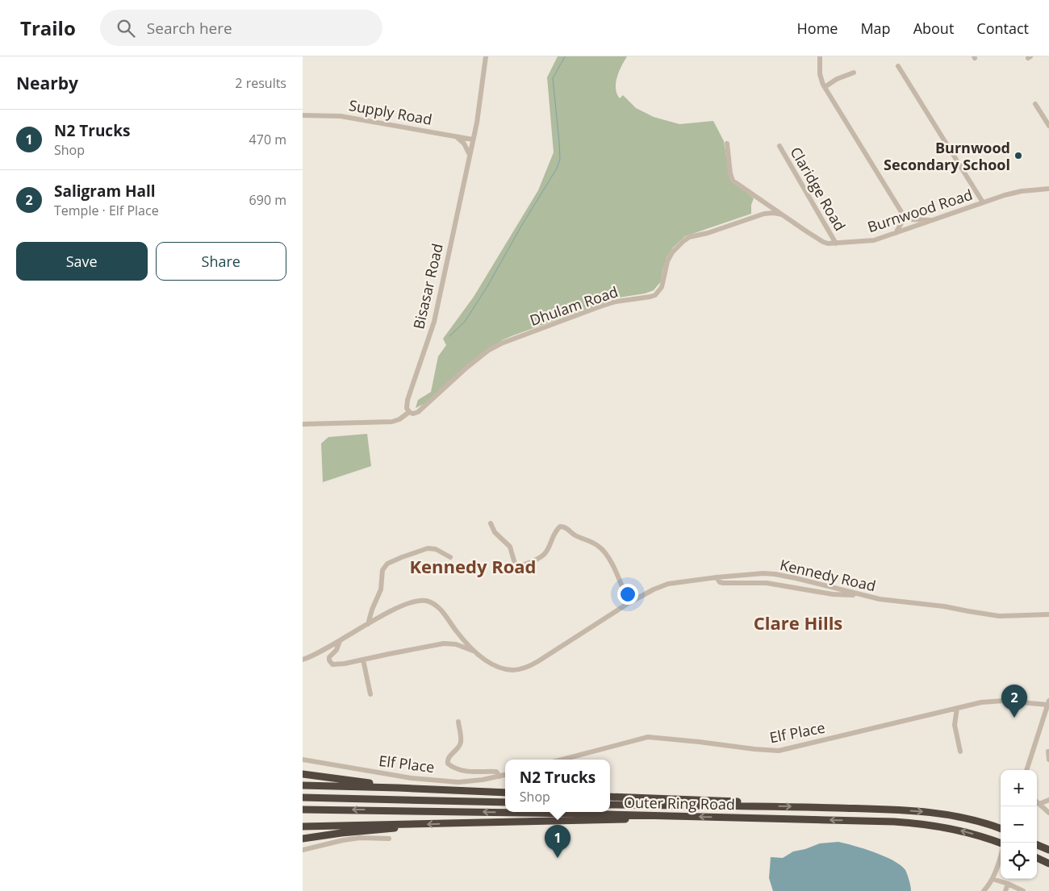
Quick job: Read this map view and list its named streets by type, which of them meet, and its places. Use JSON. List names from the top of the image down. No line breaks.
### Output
{"streets":{"highway":["Outer Ring Road"],"street":["Supply Road","Claridge Road","Burnwood Road","Bisasar Road","Dhulam Road","Kennedy Road","Elf Place"]},"crossings":[["Supply Road","Bisasar Road"],["Claridge Road","Burnwood Road"],["Burnwood Road","Dhulam Road"],["Bisasar Road","Dhulam Road"]],"districts":["Kennedy Road","Clare Hills"],"places":["Burnwood Secondary School"],"page":{"header":"Trailo","search":"Search here","nav":["Home","Map","About","Contact"],"heading":["Nearby","2 results"],"list":[{"mark":"1","name":"N2 Trucks","note":"Shop","value":"470 m"},{"mark":"2","name":"Saligram Hall","note":"Temple · Elf Place","value":"690 m"}],"buttons":["Save","Share"],"pins":["2","1"],"popup":["N2 Trucks","Shop"],"map_buttons":["+","−"]}}
